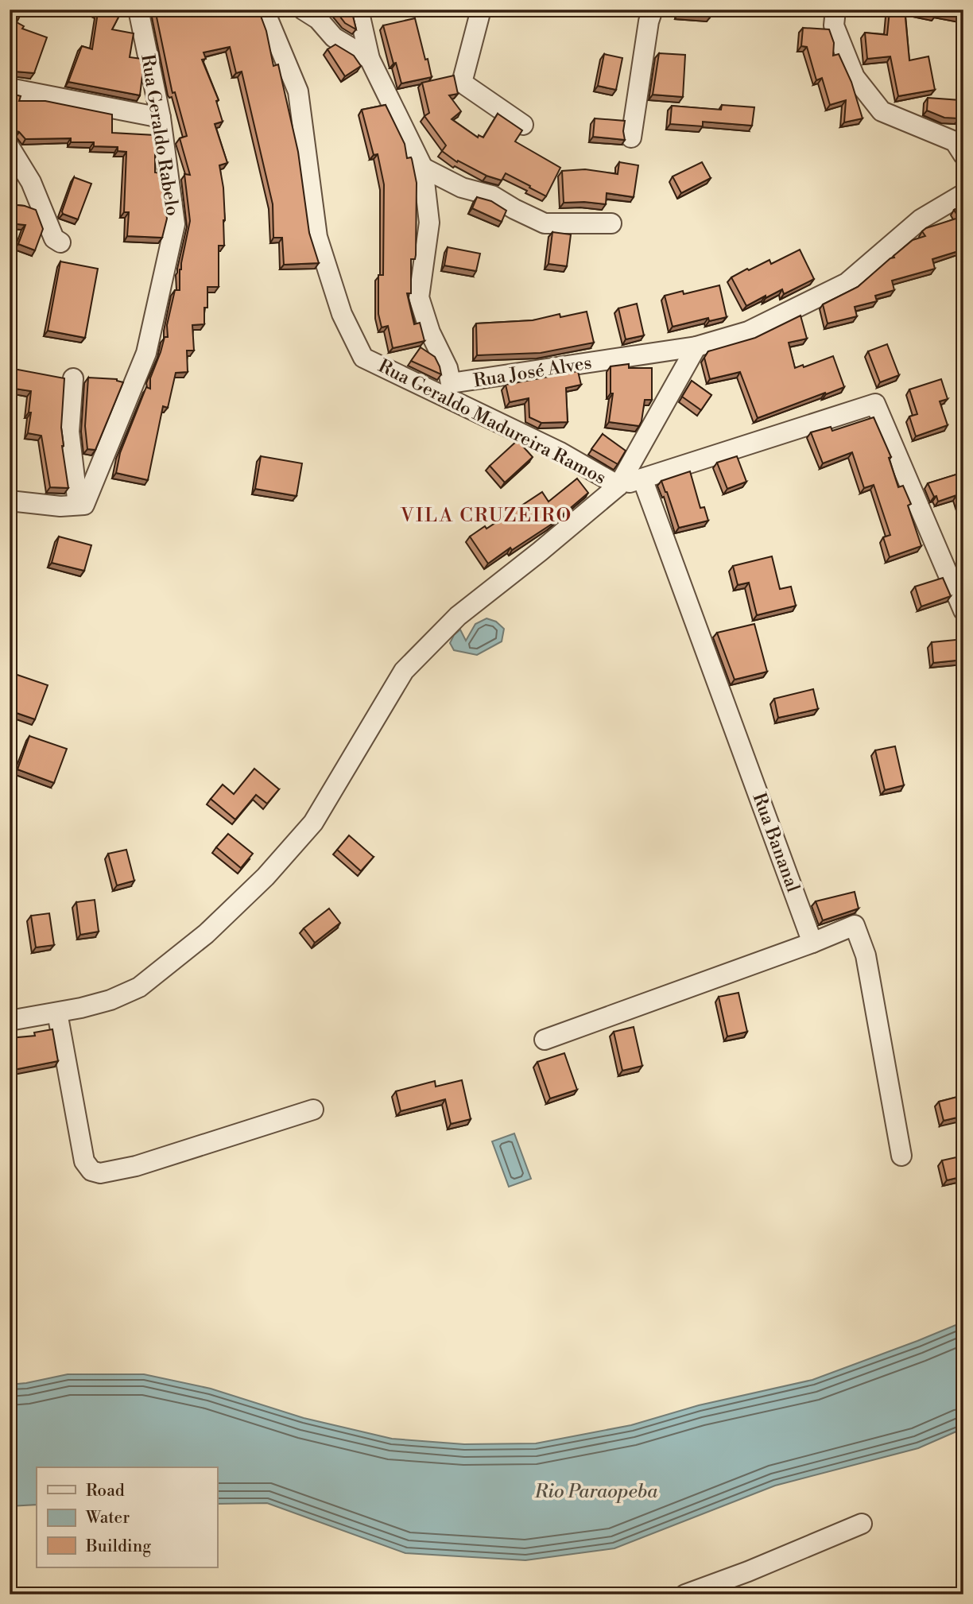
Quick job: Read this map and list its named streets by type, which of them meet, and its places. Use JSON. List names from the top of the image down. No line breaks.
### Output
{"streets":{"street":["Rua Geraldo Rabelo","Rua José Alves","Rua Geraldo Madureira Ramos","Rua Bananal"]},"crossings":[["Rua José Alves","Rua Geraldo Madureira Ramos"]],"districts":["VILA CRUZEIRO"],"water":["Rio Paraopeba"],"legend":["Road","Water","Building"]}
